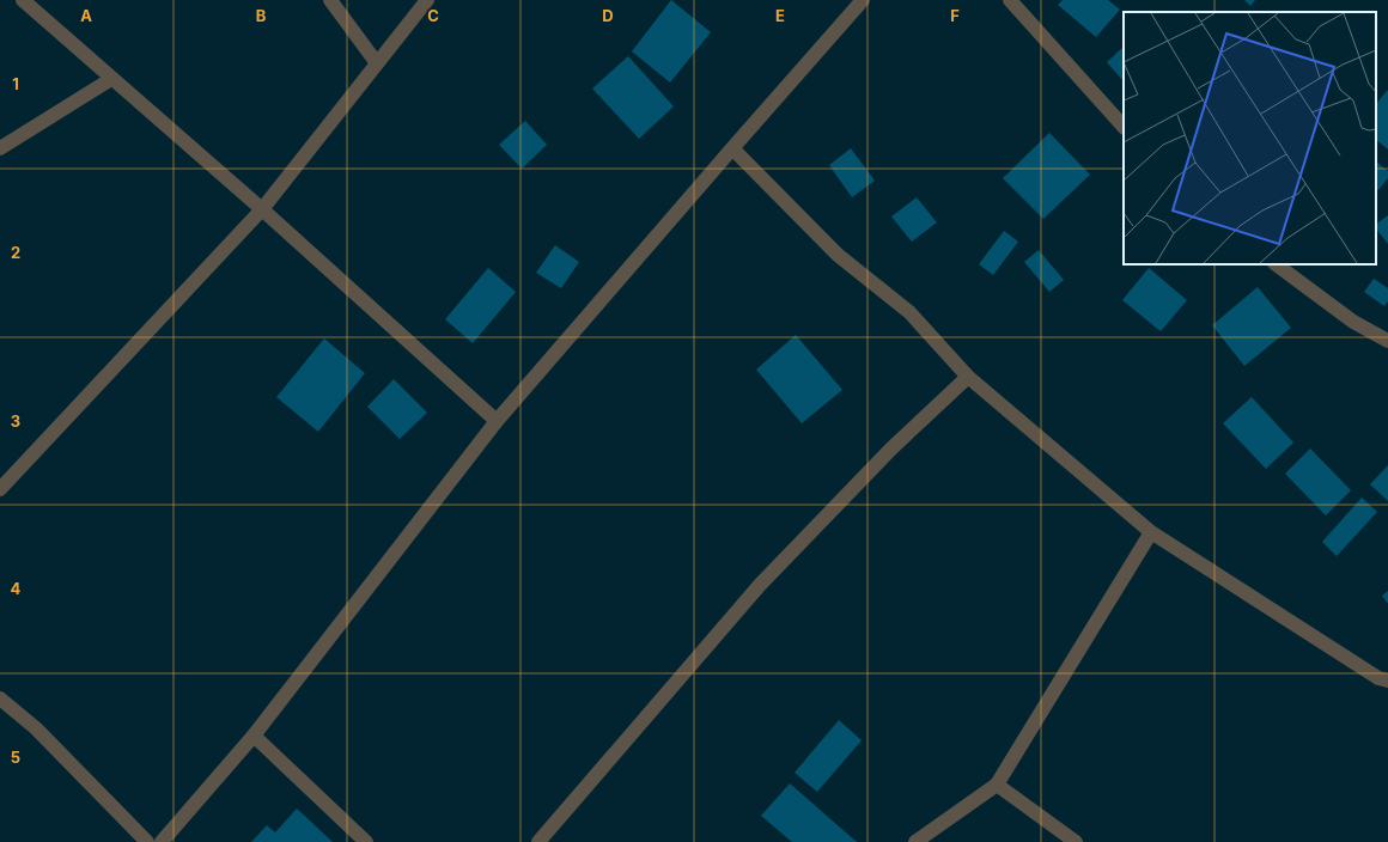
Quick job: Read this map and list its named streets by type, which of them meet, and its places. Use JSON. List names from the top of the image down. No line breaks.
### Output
{"grid":{"columns":["A","B","C","D","E","F"],"rows":["1","2","3","4","5"]}}
